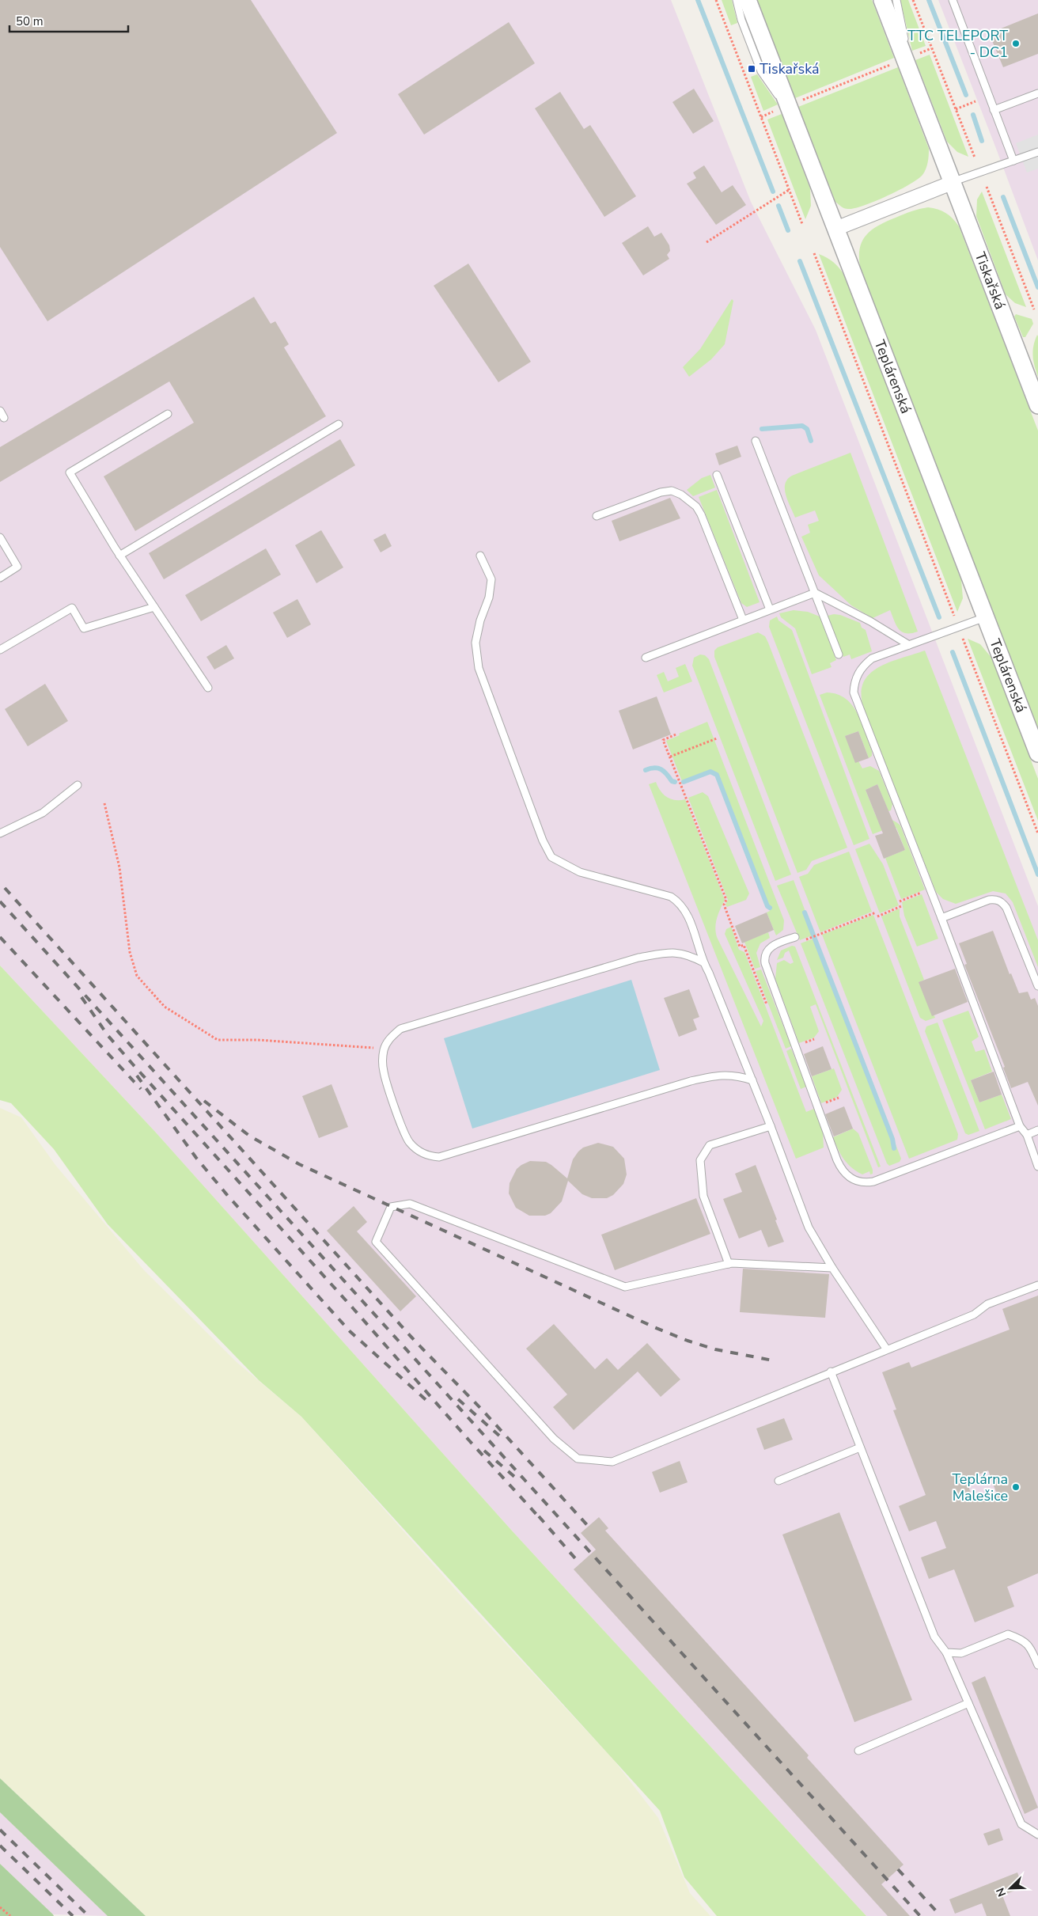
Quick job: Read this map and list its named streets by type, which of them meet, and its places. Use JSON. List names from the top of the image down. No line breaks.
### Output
{"streets":{"street":["Tiskařská","Teplárenská"]},"places":{"other":["TTC TELEPORT - DC1","Teplárna Malešice"],"transit":["Tiskařská"]},"scale_bar":"50 m","north":"bottom left"}
